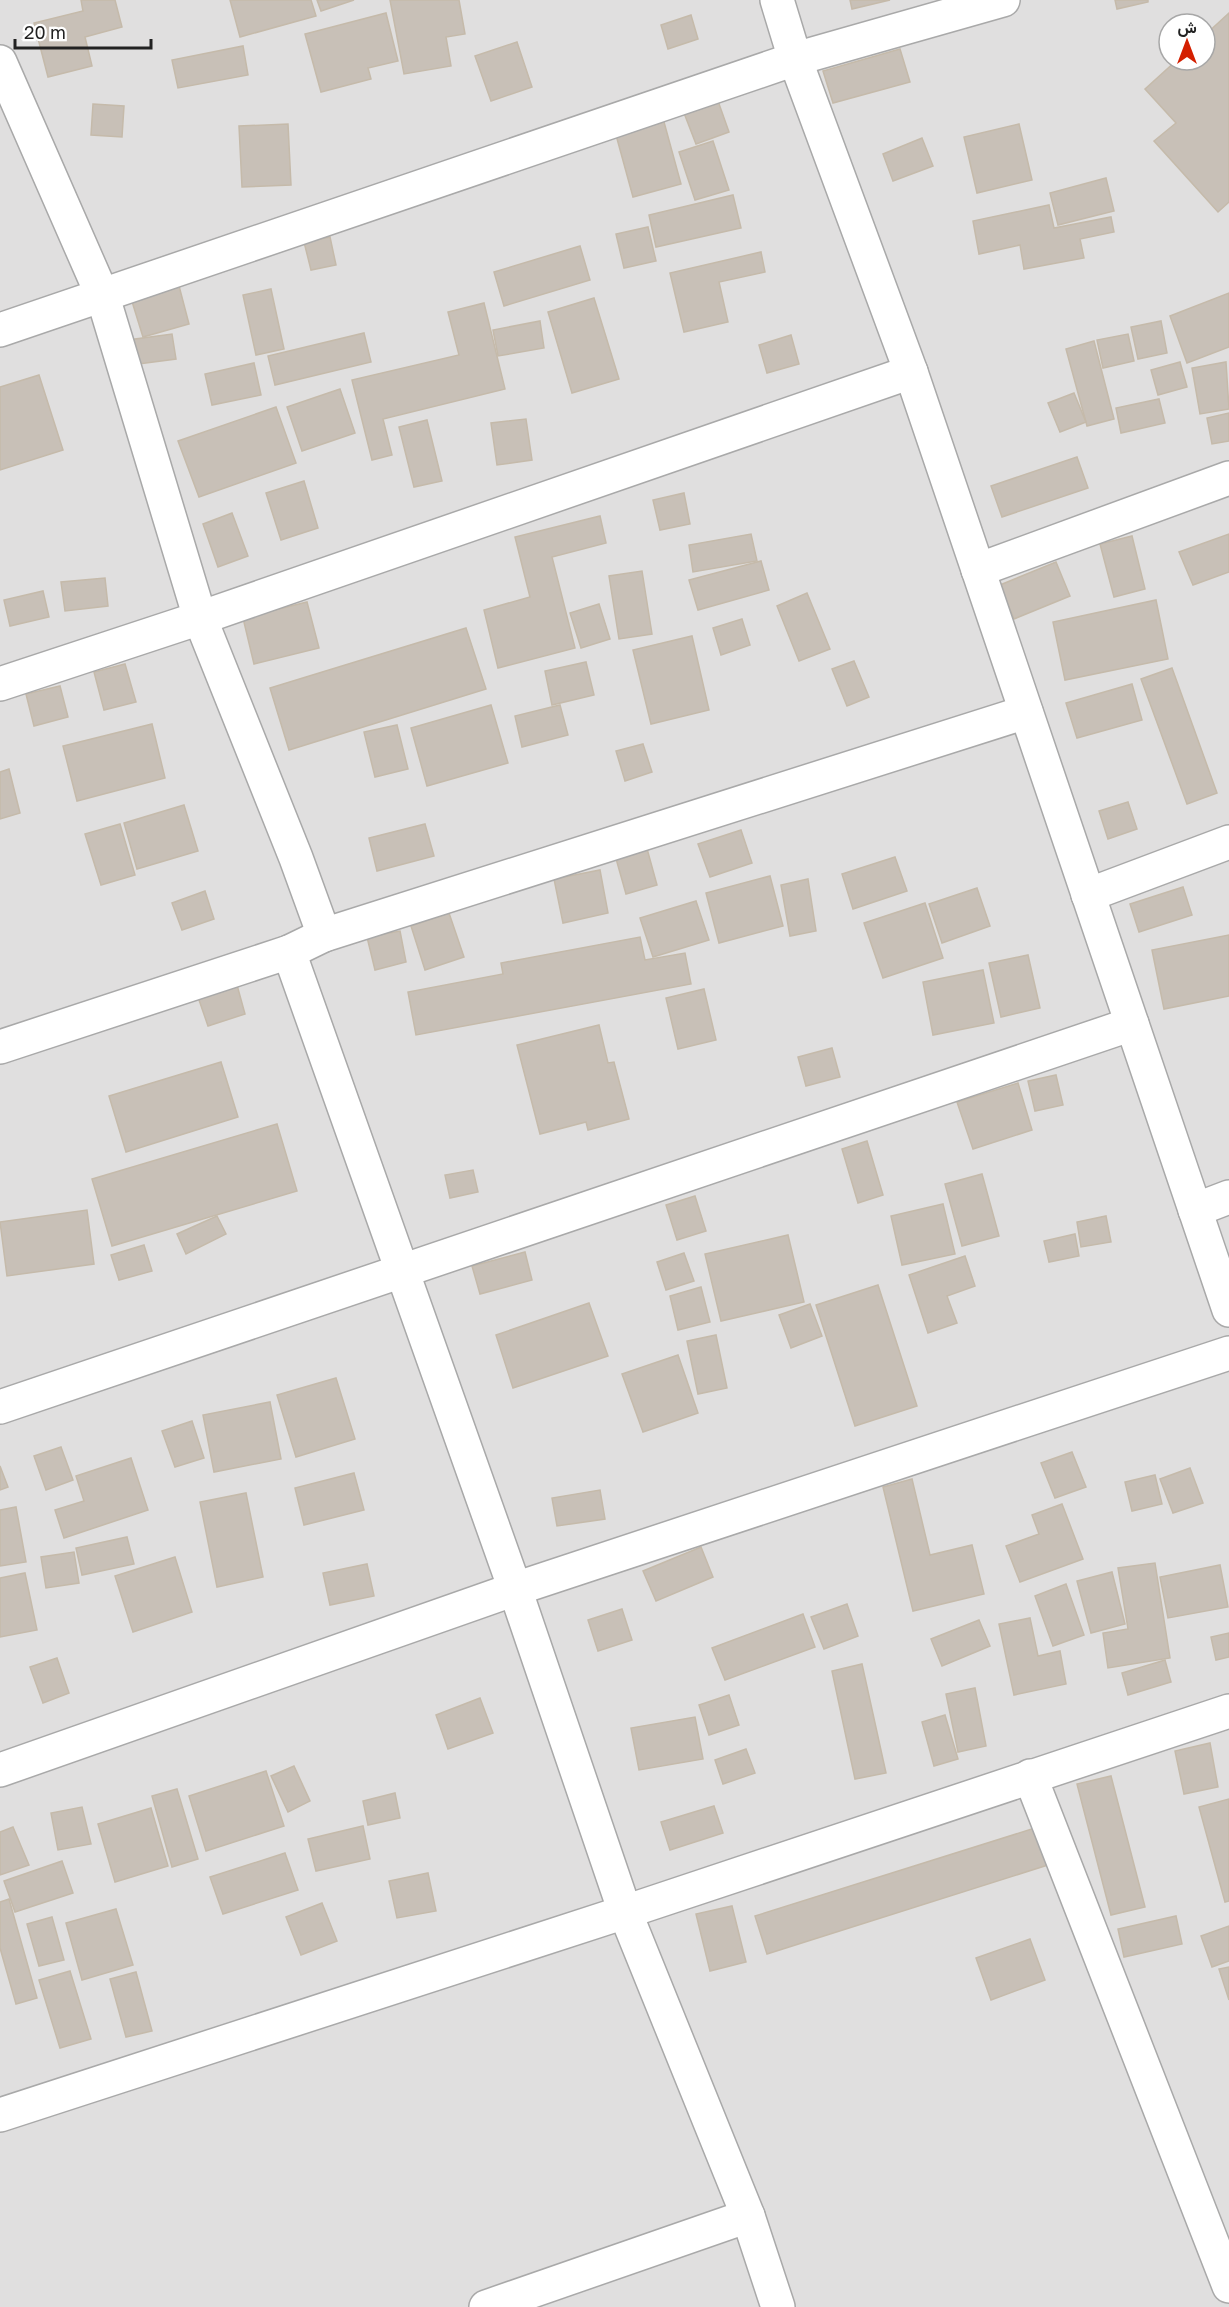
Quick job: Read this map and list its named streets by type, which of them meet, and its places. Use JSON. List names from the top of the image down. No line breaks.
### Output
{"scale_bar":"20 m","north":"top"}
